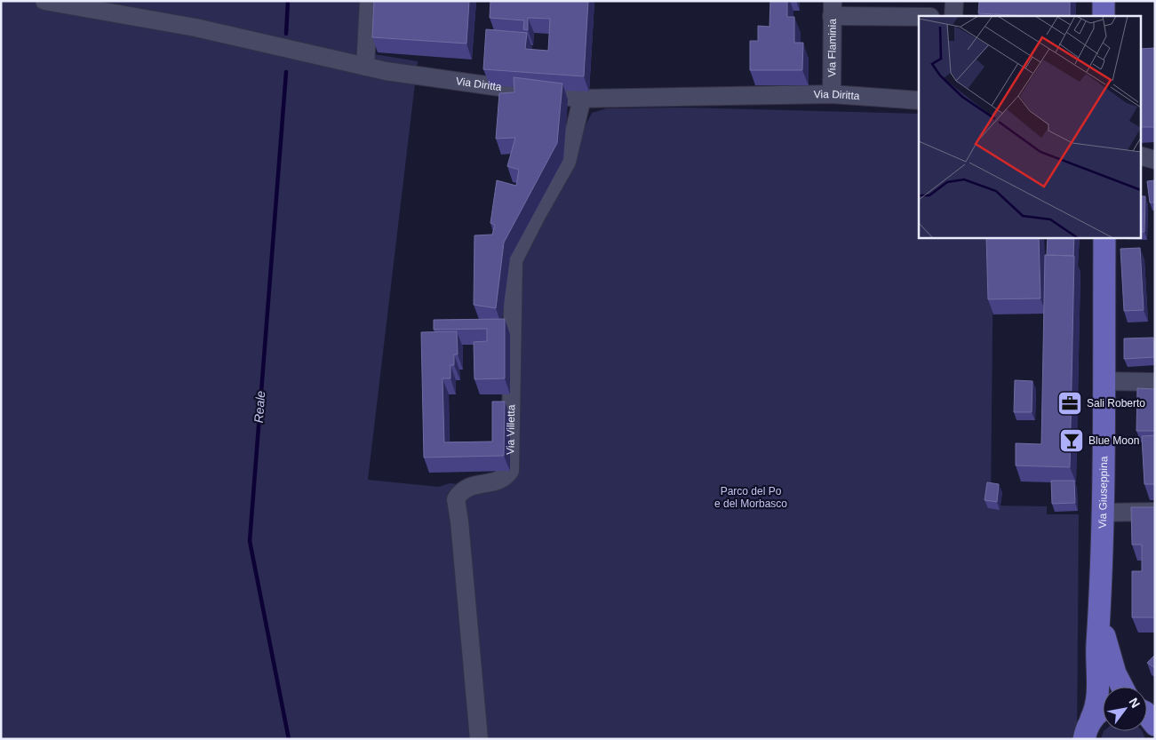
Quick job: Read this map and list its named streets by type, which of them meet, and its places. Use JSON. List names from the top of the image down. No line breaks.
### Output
{"streets":{"main road":["Via Giuseppina"],"street":["Via Flaminia","Via Diritta","Via Villetta"]},"crossings":[["Via Flaminia","Via Diritta"],["Via Diritta","Via Villetta"]],"water":["Reale"],"parks":["Parco del Po e del Morbasco"],"places":{"office":["Sali Roberto"],"bar":["Blue Moon"]},"north":"top right"}
